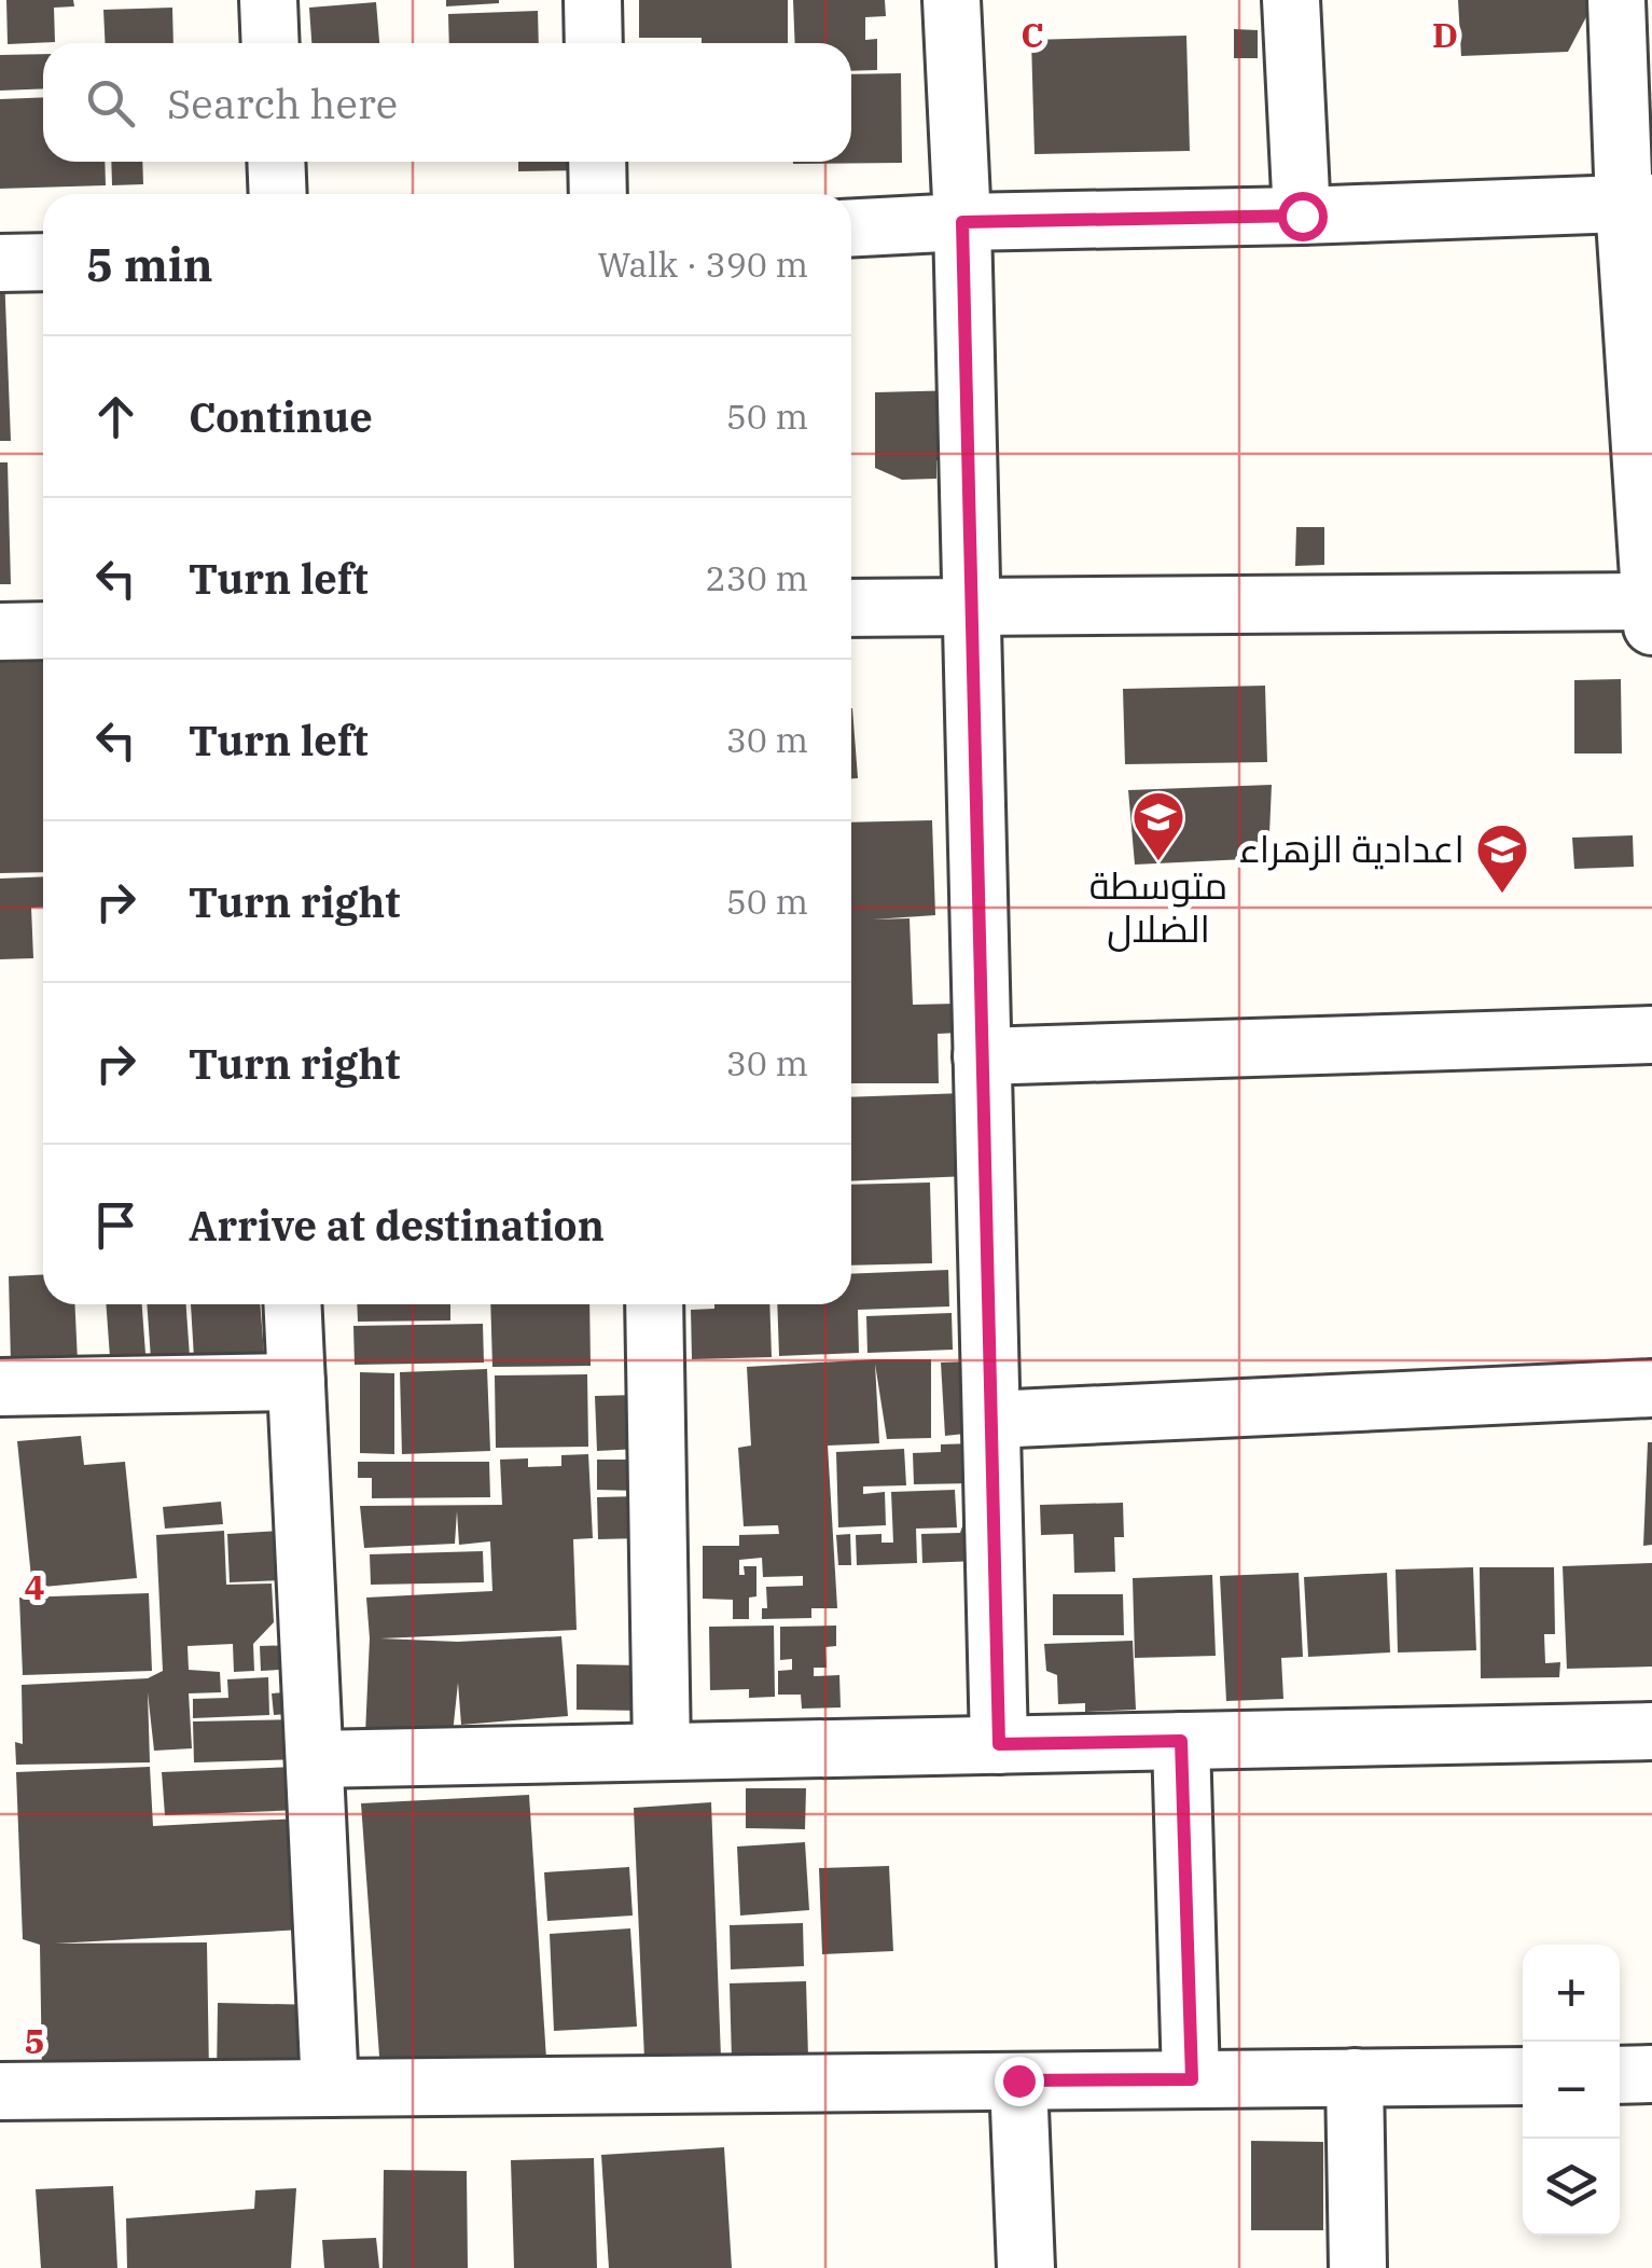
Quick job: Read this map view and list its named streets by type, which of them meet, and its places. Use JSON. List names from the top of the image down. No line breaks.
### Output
{"places":{"school or university":["متوسطة الضلال","اعدادية الزهراء"]},"page":{"search":"Search here","heading":["5 min","Walk · 390 m"],"list":[["Continue","50 m"],["Turn left","230 m"],["Turn left","30 m"],["Turn right","50 m"],["Turn right","30 m"],"Arrive at destination"],"map_buttons":["+","−"]},"grid":{"columns":["C","D"],"rows":["4","5"]}}
